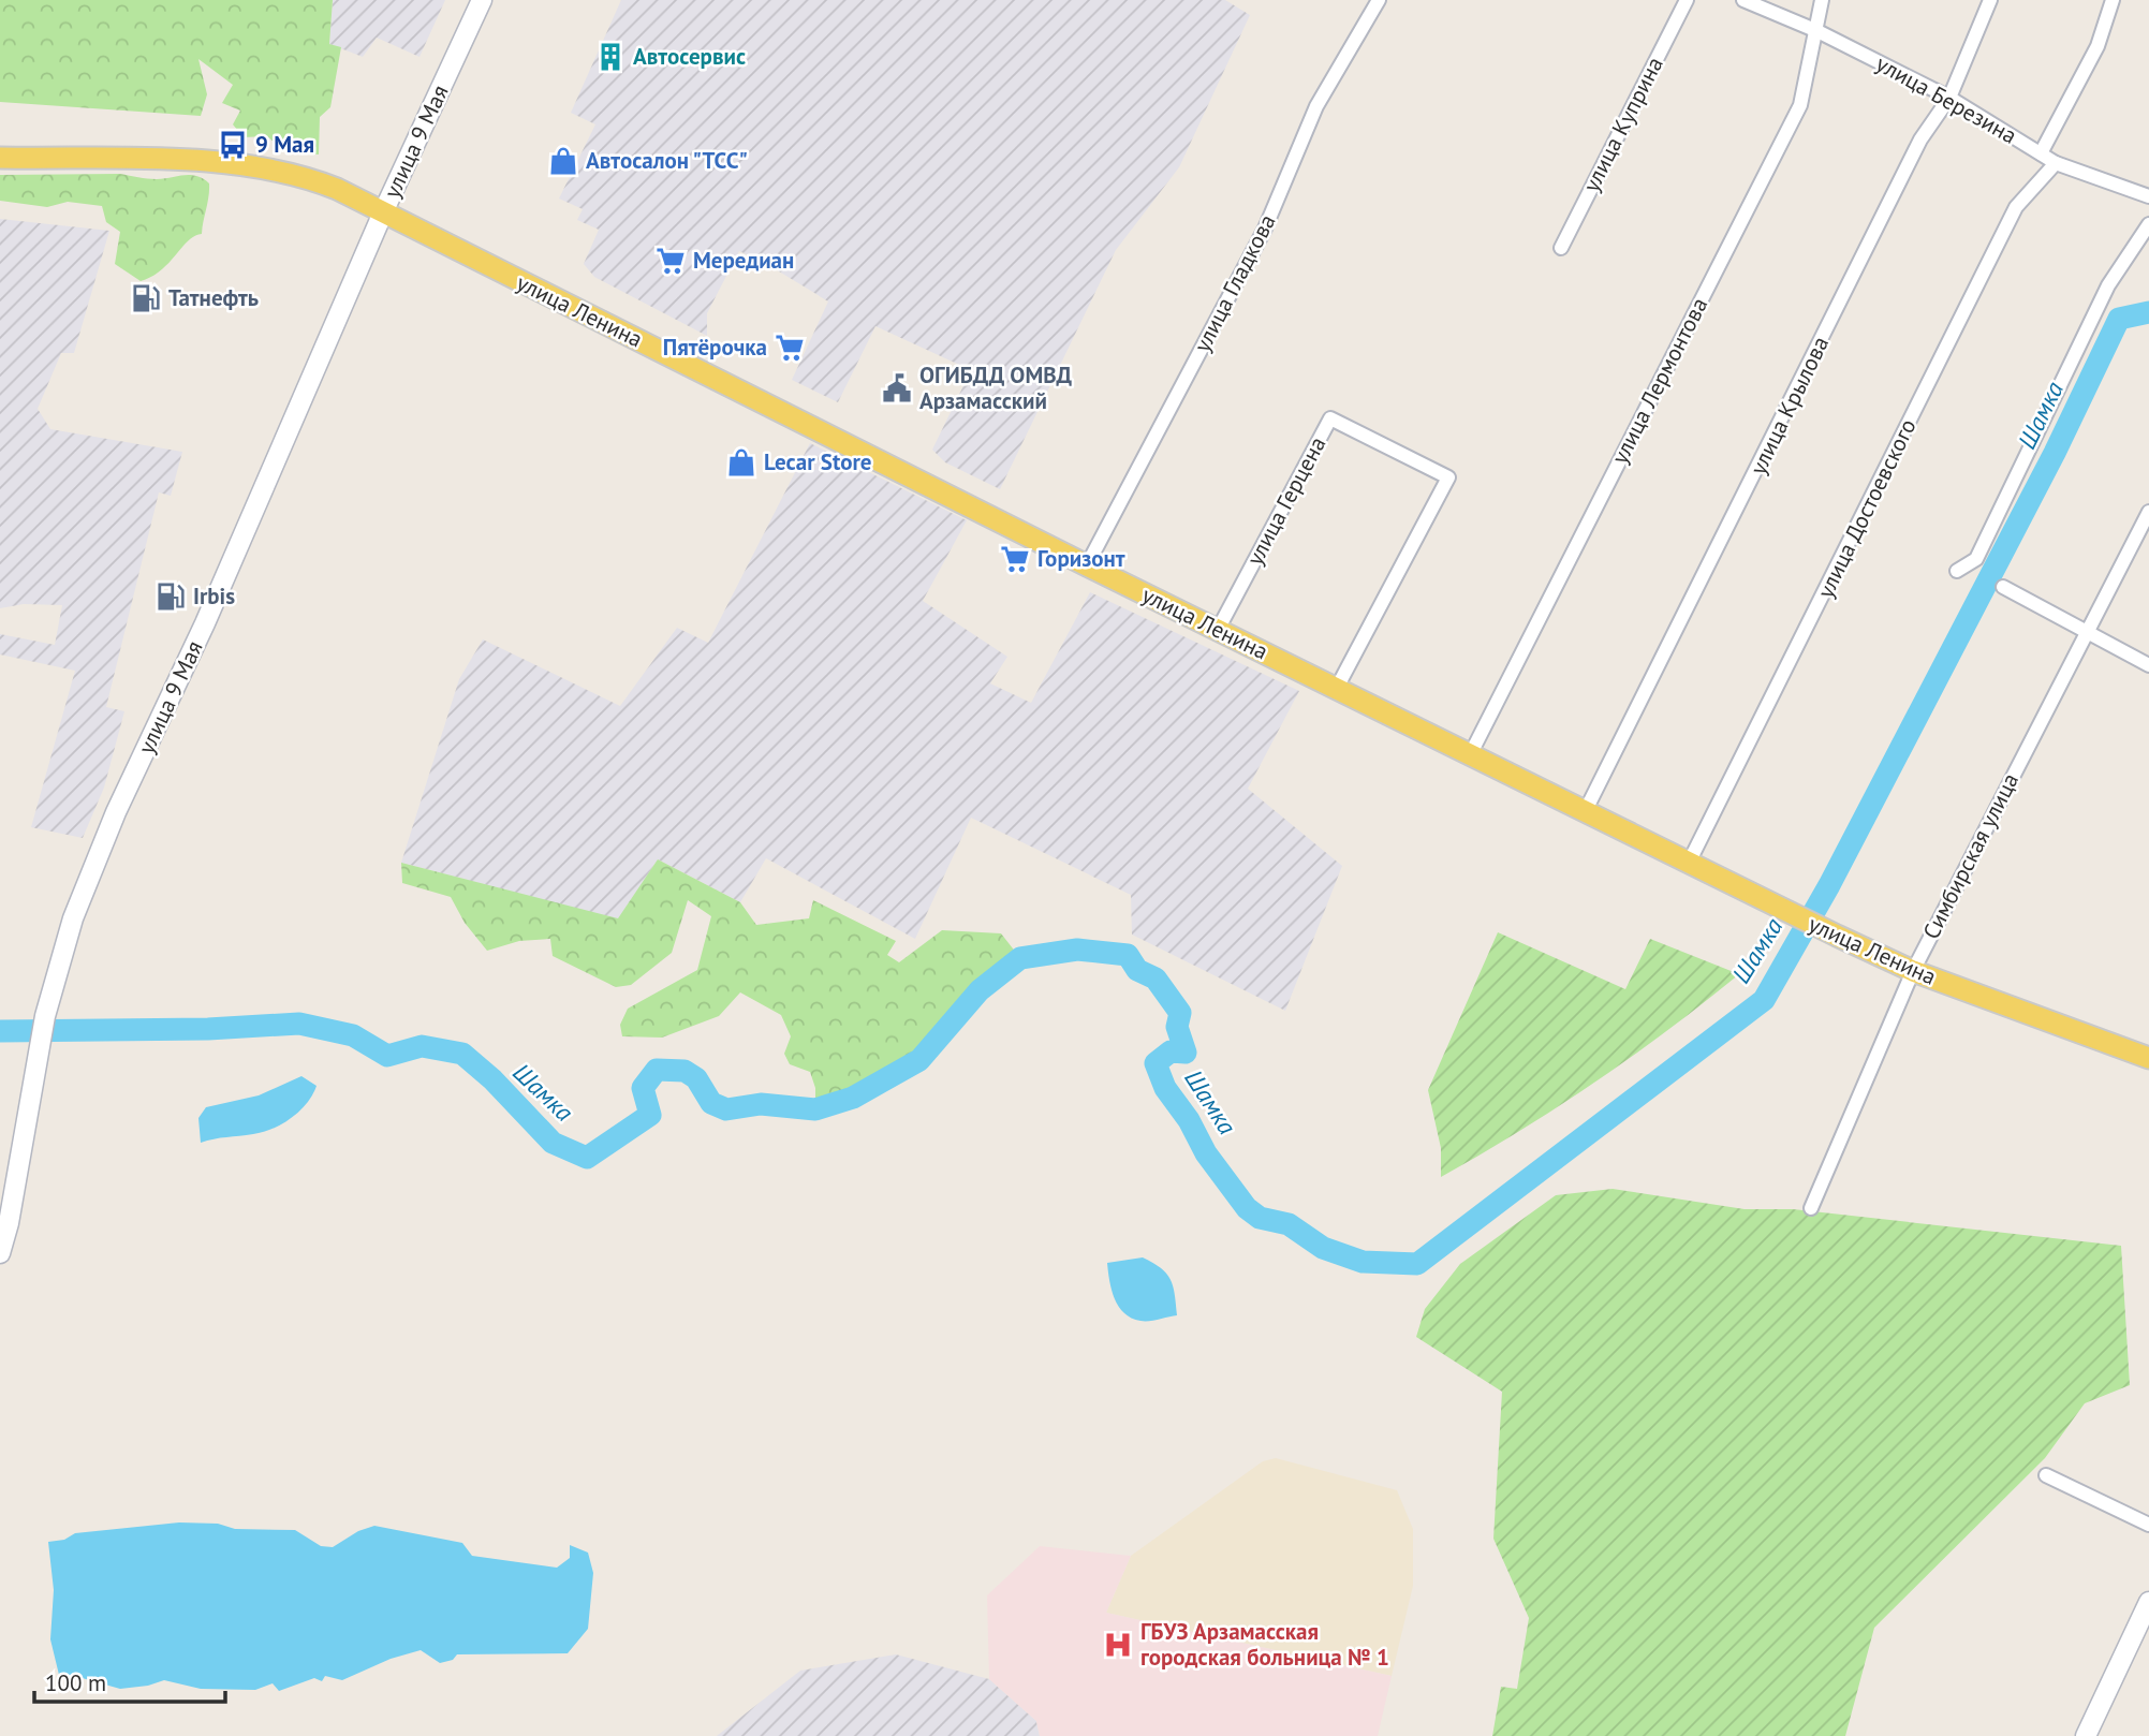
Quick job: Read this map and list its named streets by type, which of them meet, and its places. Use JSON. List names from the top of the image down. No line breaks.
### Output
{"streets":{"main road":["улица 9 Мая","улица Ленина"],"street":["улица Березина","улица Куприна","улица Гладкова","улица Лермонтова","улица Крылова","улица Герцена","улица Достоевского","Симбирская улица"]},"crossings":[["улица Березина","улица Лермонтова"],["улица Березина","улица Крылова"],["улица Березина","улица Достоевского"],["улица 9 Мая","улица Ленина"],["улица Гладкова","улица Ленина"],["улица Ленина","улица Лермонтова"],["улица Ленина","улица Крылова"],["улица Ленина","улица Герцена"],["улица Ленина","улица Достоевского"],["улица Ленина","Симбирская улица"]],"water":["Шамка"],"places":{"building":["Автосервис"],"bus stop":["9 Мая"],"shop":["Автосалон \"ТСС\"","Lecar Store"],"supermarket":["Мередиан","Пятёрочка","Горизонт"],"fuel station":["Татнефть","Irbis"],"public building":["ОГИБДД ОМВД Арзамасский"],"hospital":["ГБУЗ Арзамасская городская больница № 1"]},"scale_bar":"100 m"}
